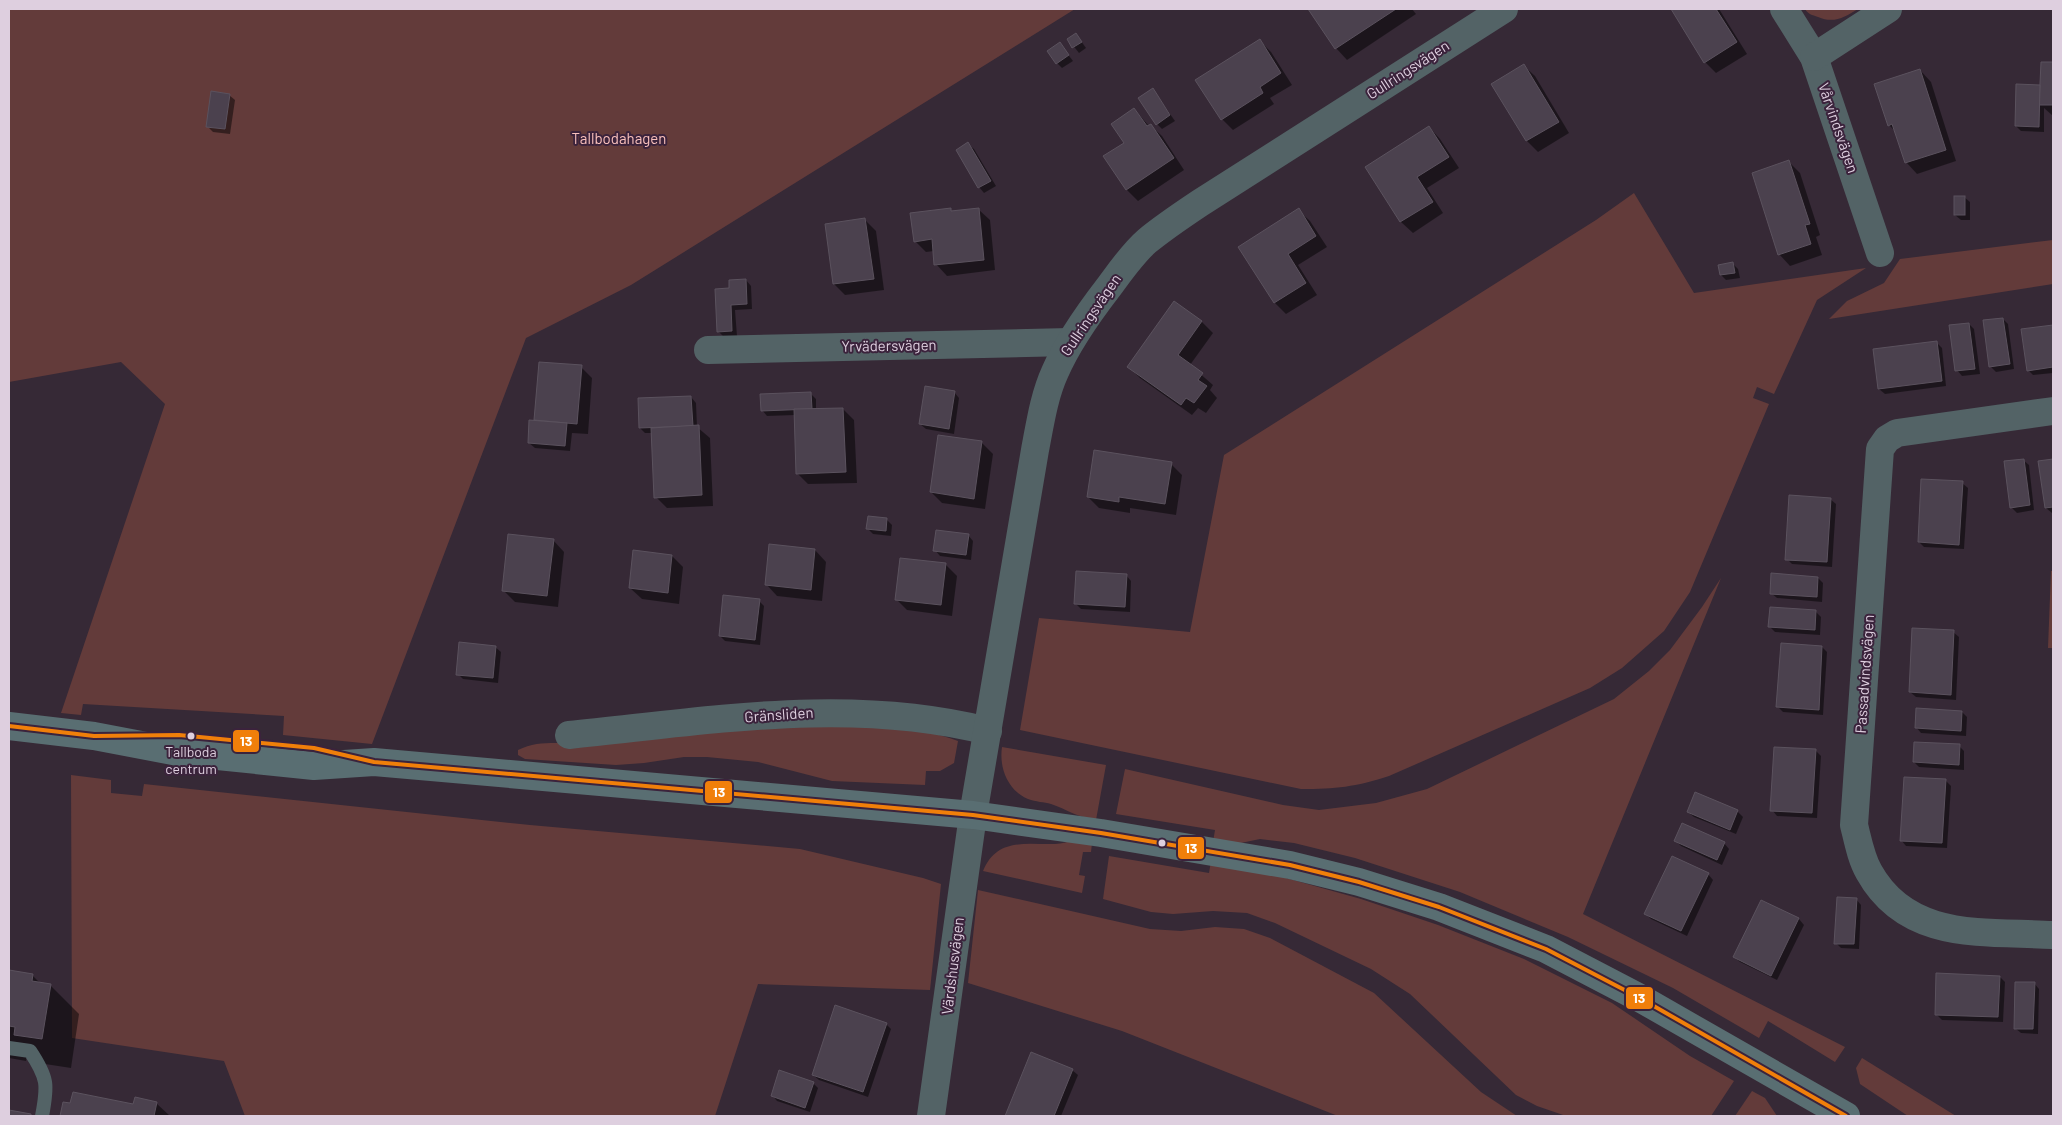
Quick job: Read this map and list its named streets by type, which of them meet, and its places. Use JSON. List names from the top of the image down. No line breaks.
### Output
{"streets":{"street":["Gullringsvägen","Vårvindsvägen","Yrvädersvägen","Passadvindsvägen","Gränsliden","Värdshusvägen"]},"crossings":[["Gullringsvägen","Yrvädersvägen"],["Gullringsvägen","Gränsliden"],["Gullringsvägen","Värdshusvägen"]],"parks":["Tallbodahagen"],"places":["Tallboda centrum"],"lines":["transit line 13"]}
